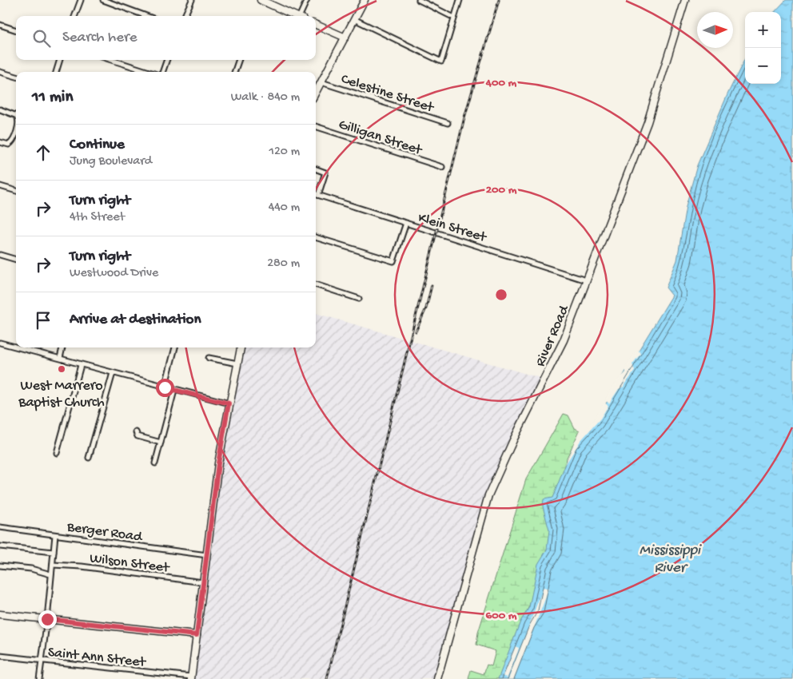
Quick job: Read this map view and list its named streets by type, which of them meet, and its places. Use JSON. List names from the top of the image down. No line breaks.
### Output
{"streets":{"main road":["River Road"],"street":["Celestine Street","Gilligan Street","Klein Street","Berger Road","Wilson Street","Saint Ann Street"]},"crossings":[["Klein Street","River Road"]],"water":["Mississippi River"],"places":["West Marrero Baptist Church"],"north":"right","page":{"map_buttons":["+","−"],"search":"Search here","heading":["11 min","Walk · 840 m"],"list":[["Continue","Jung Boulevard","120 m"],["Turn right","4th Street","440 m"],["Turn right","Westwood Drive","280 m"],"Arrive at destination"]},"rings":["400 m","200 m","600 m"]}
